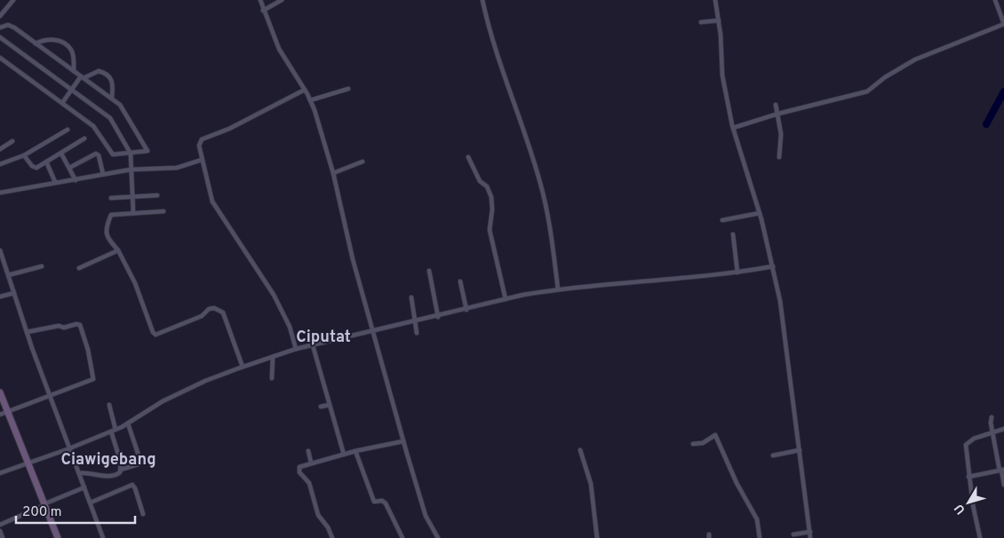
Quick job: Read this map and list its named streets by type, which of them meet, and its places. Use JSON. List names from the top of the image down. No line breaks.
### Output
{"districts":["Ciputat","Ciawigebang"],"scale_bar":"200 m","north":"bottom left"}
